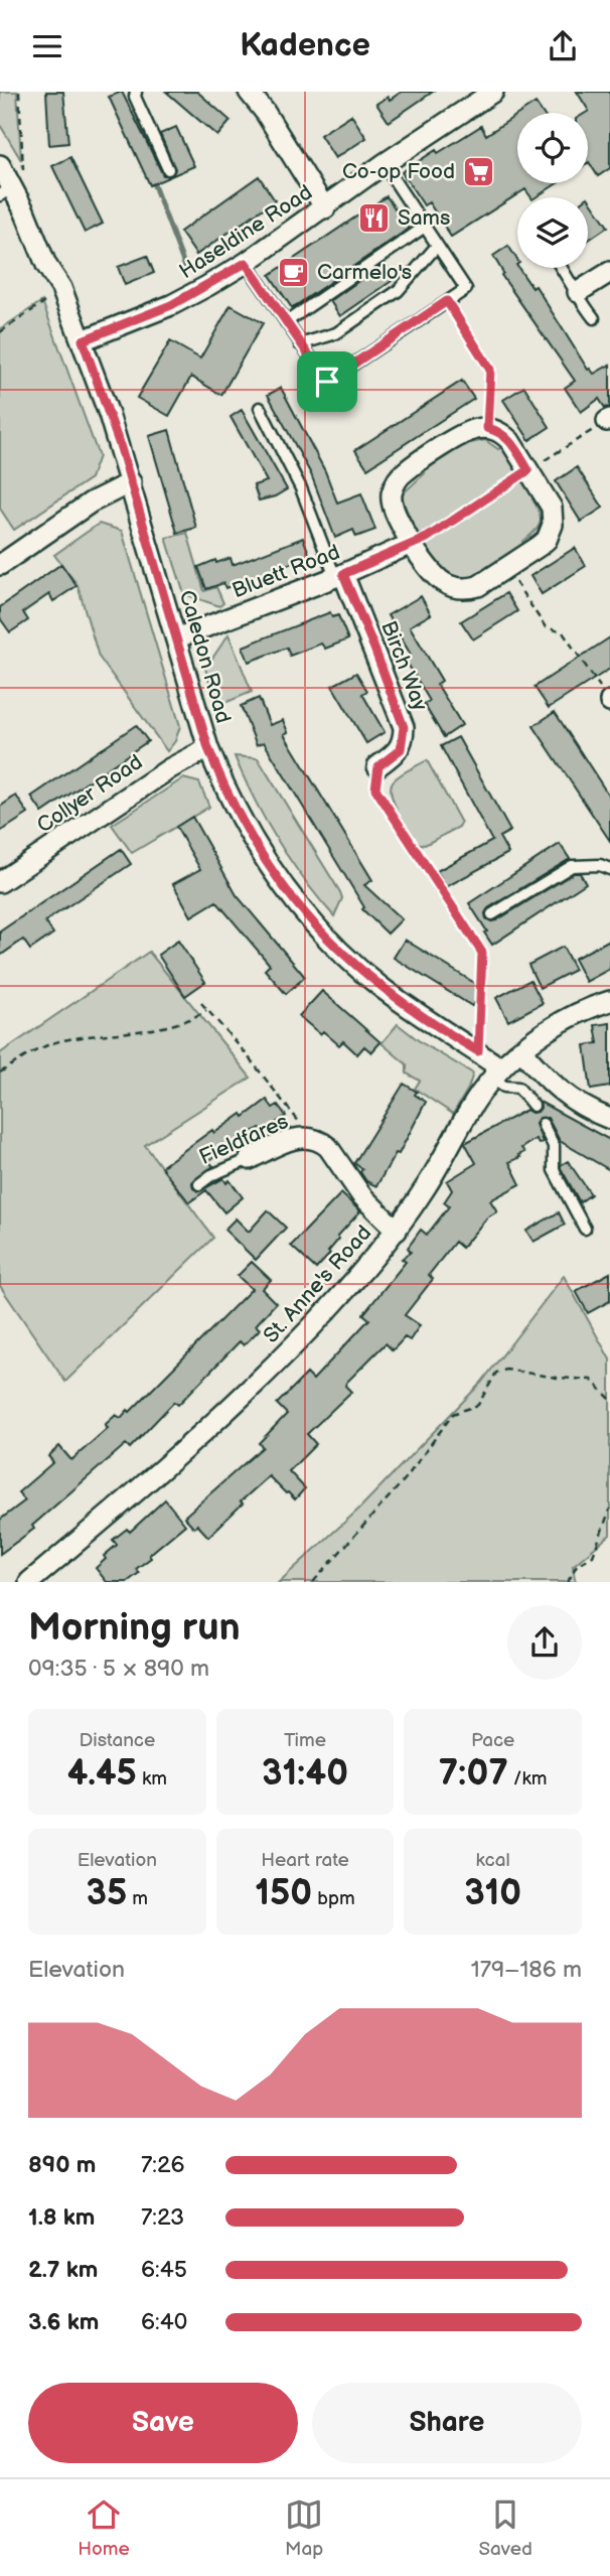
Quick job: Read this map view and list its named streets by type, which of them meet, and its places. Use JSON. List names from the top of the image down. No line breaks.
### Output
{"streets":{"street":["Haseldine Road","Bluett Road","Caledon Road","Birch Way","Collyer Road","Fieldfares","St. Anne's Road"]},"crossings":[["Haseldine Road","Caledon Road"],["Bluett Road","Caledon Road"],["Bluett Road","Birch Way"],["Caledon Road","Collyer Road"],["Caledon Road","St. Anne's Road"]],"places":{"supermarket":["Co-op Food"],"restaurant":["Sams"],"cafe":["Carmelo's"]},"page":{"header":"Kadence","heading":["Morning run","09:35 · 5 × 890 m"],"stats":[["Distance","4.45 km"],["Time","31:40"],["Pace","7:07 /km"],["Elevation","35 m"],["Heart rate","150 bpm"],["kcal","310"]],"chart":["Elevation","179–186 m"],"list":[{"name":"890 m","note":"7:26"},{"name":"1.8 km","note":"7:23"},{"name":"2.7 km","note":"6:45"},{"name":"3.6 km","note":"6:40"}],"buttons":["Save","Share"],"tabs":["Home","Map","Saved"]}}
